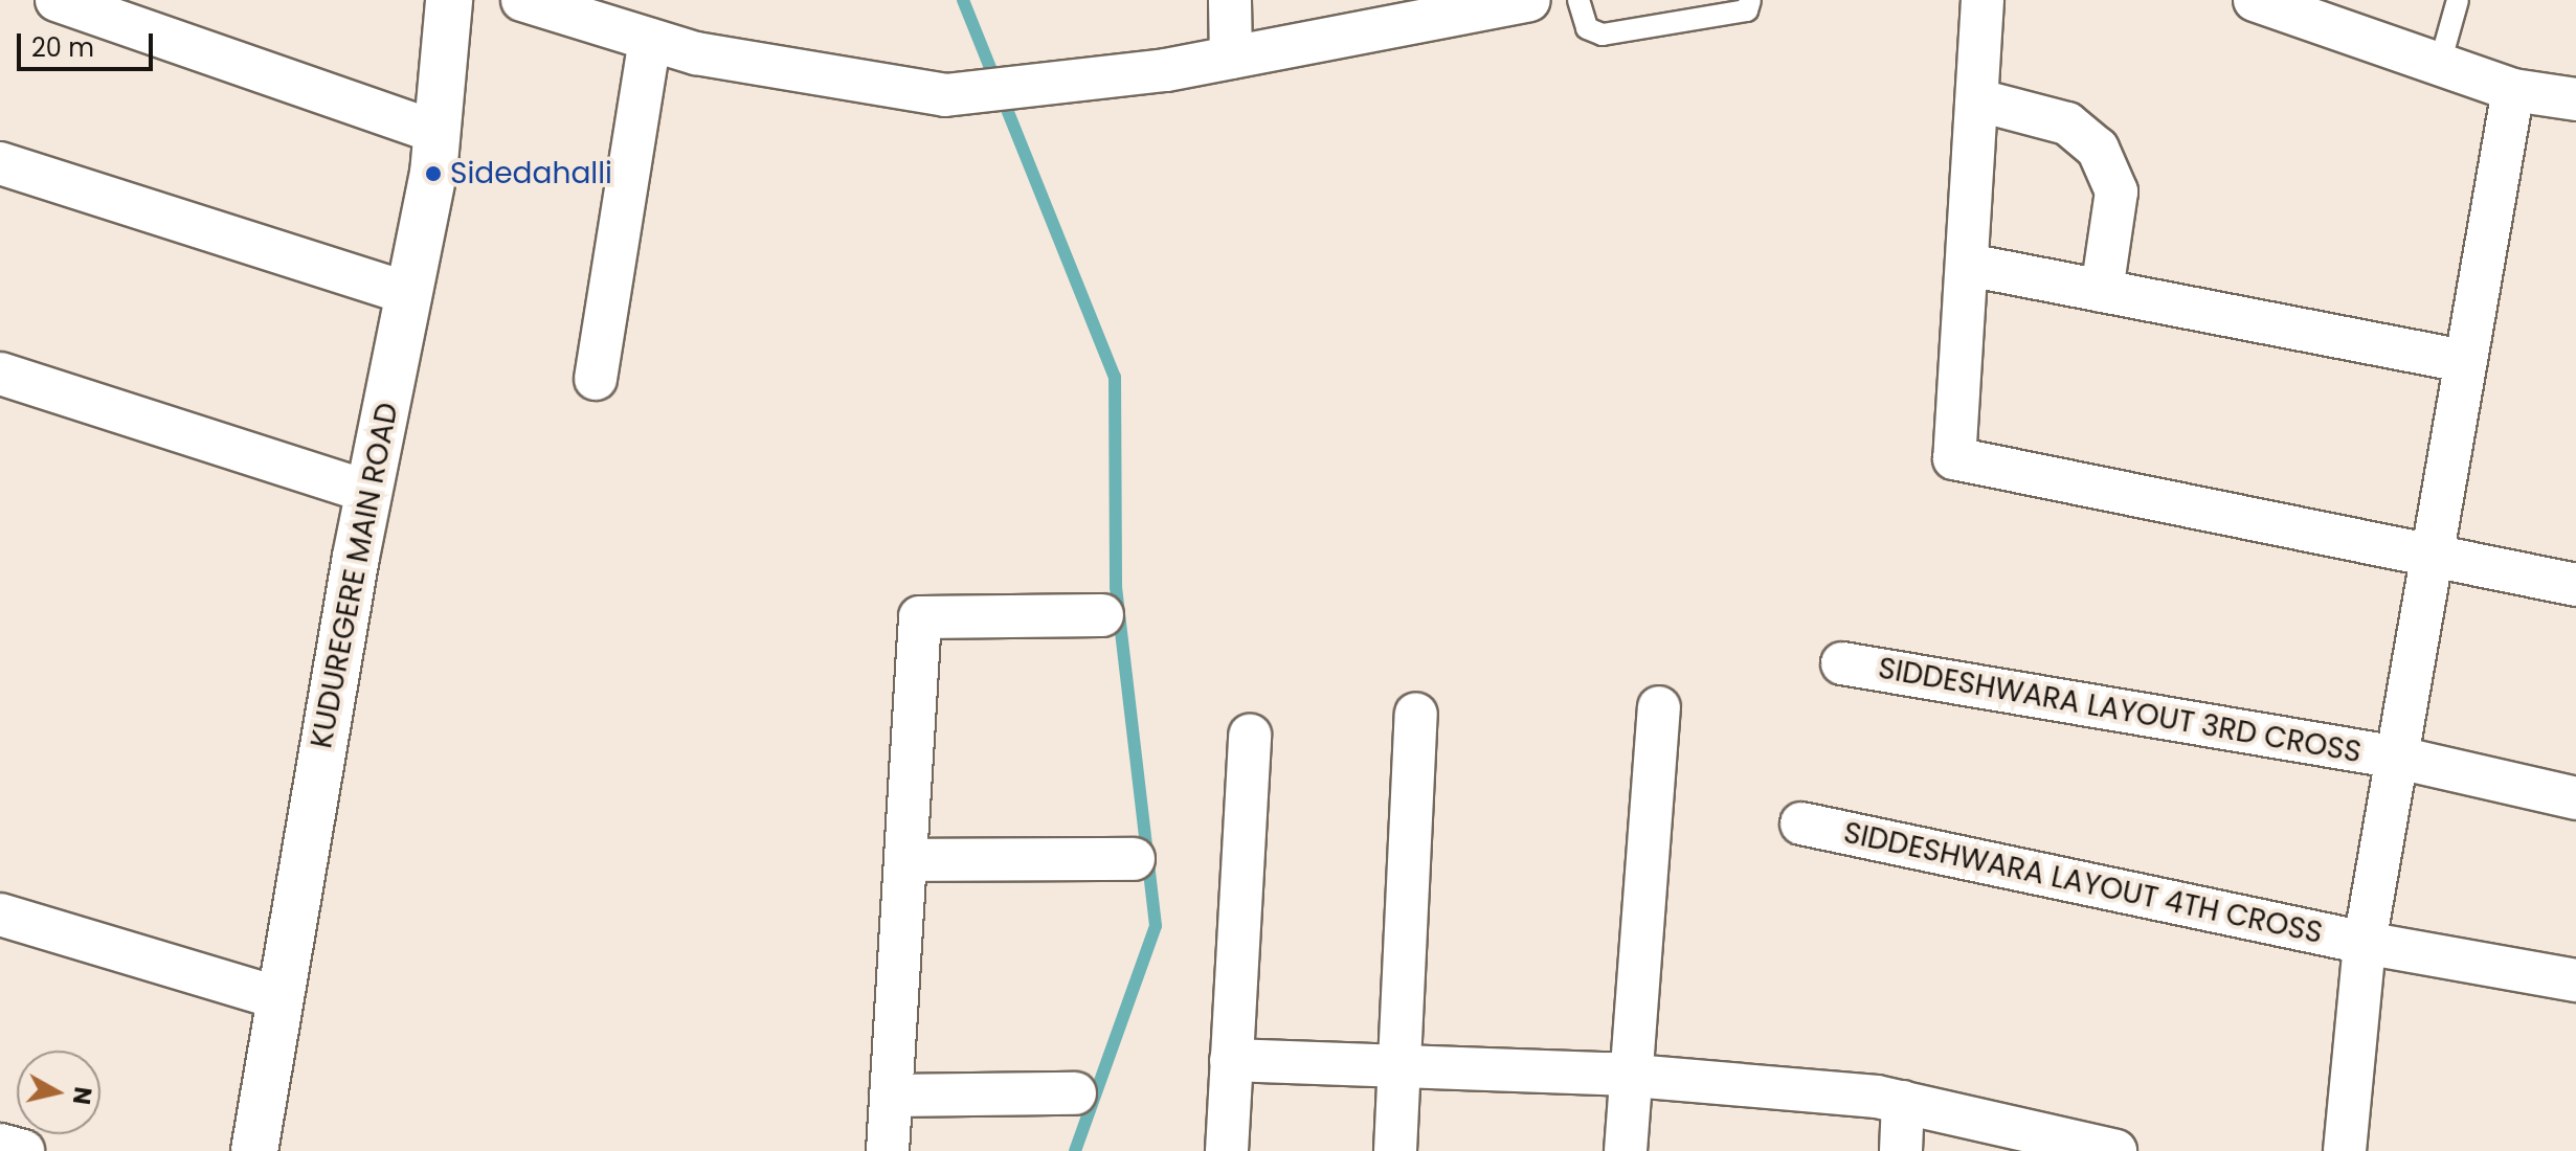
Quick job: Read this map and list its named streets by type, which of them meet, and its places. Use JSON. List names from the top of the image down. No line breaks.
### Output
{"streets":{"street":["KUDUREGERE MAIN ROAD","SIDDESHWARA LAYOUT 3RD CROSS","SIDDESHWARA LAYOUT 4TH CROSS"]},"places":["Sidedahalli"],"scale_bar":"20 m","north":"right"}
